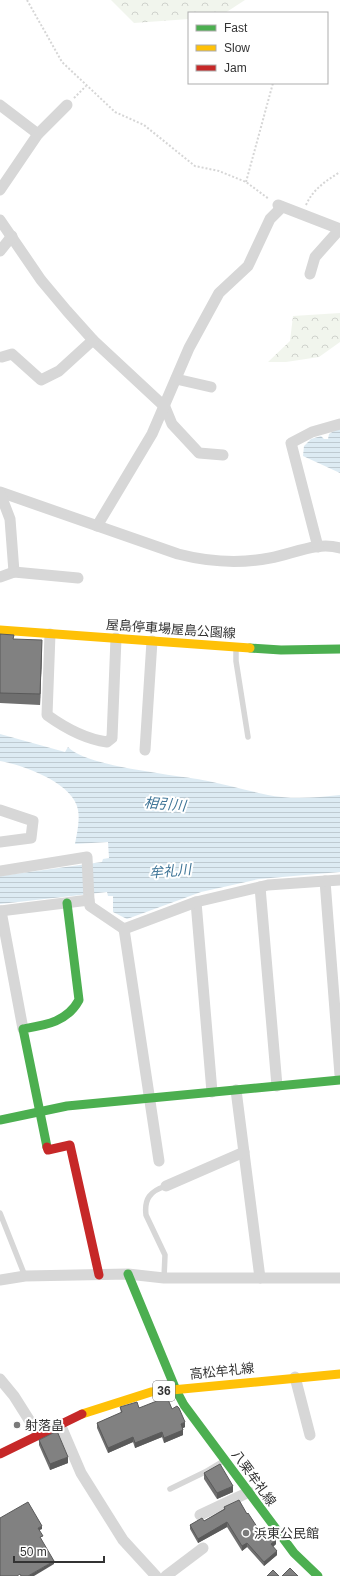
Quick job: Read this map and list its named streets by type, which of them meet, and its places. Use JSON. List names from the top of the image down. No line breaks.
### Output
{"streets":{"main road":["屋島停車場屋島公園線","高松牟礼線","36","八栗牟礼線"]},"crossings":[["高松牟礼線","八栗牟礼線"]],"water":["相引川","牟礼川"],"places":["射落畠","浜東公民館"],"legend":["Fast","Slow","Jam"],"scale_bar":"50 m"}
